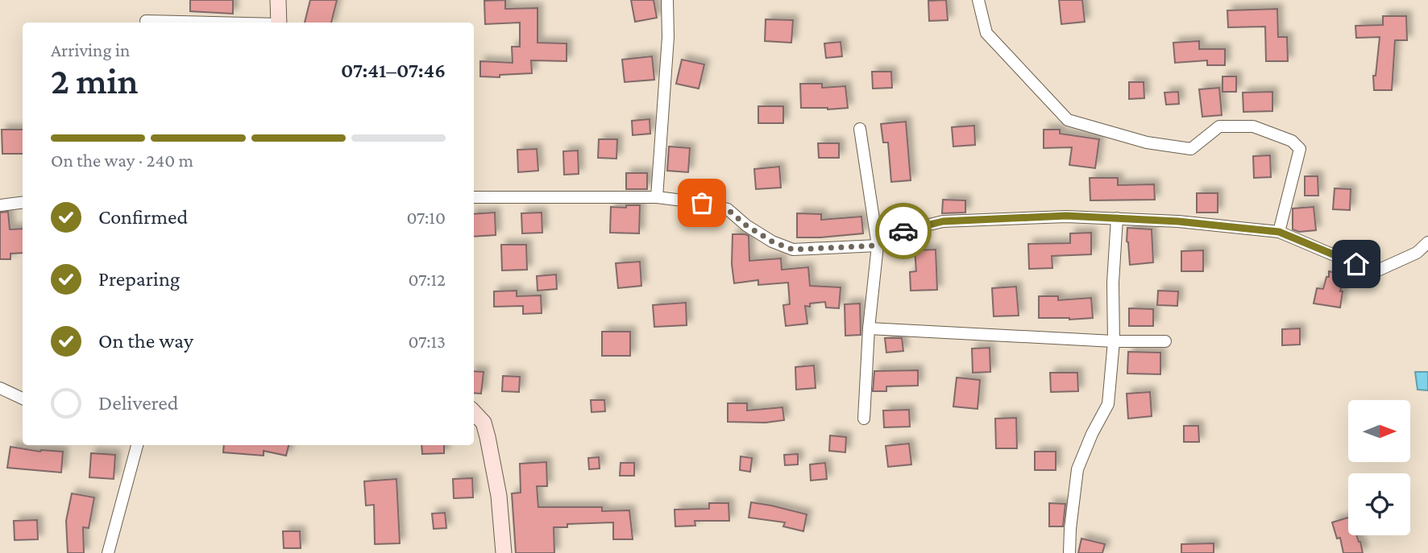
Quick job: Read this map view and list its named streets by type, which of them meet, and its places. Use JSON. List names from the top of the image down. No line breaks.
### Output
{"north":"right","page":{"heading":["2 min","Arriving in","07:41–07:46"],"bar":"On the way · 240 m","list":[["Confirmed","07:10"],["Preparing","07:12"],["On the way","07:13"],"Delivered"]}}
